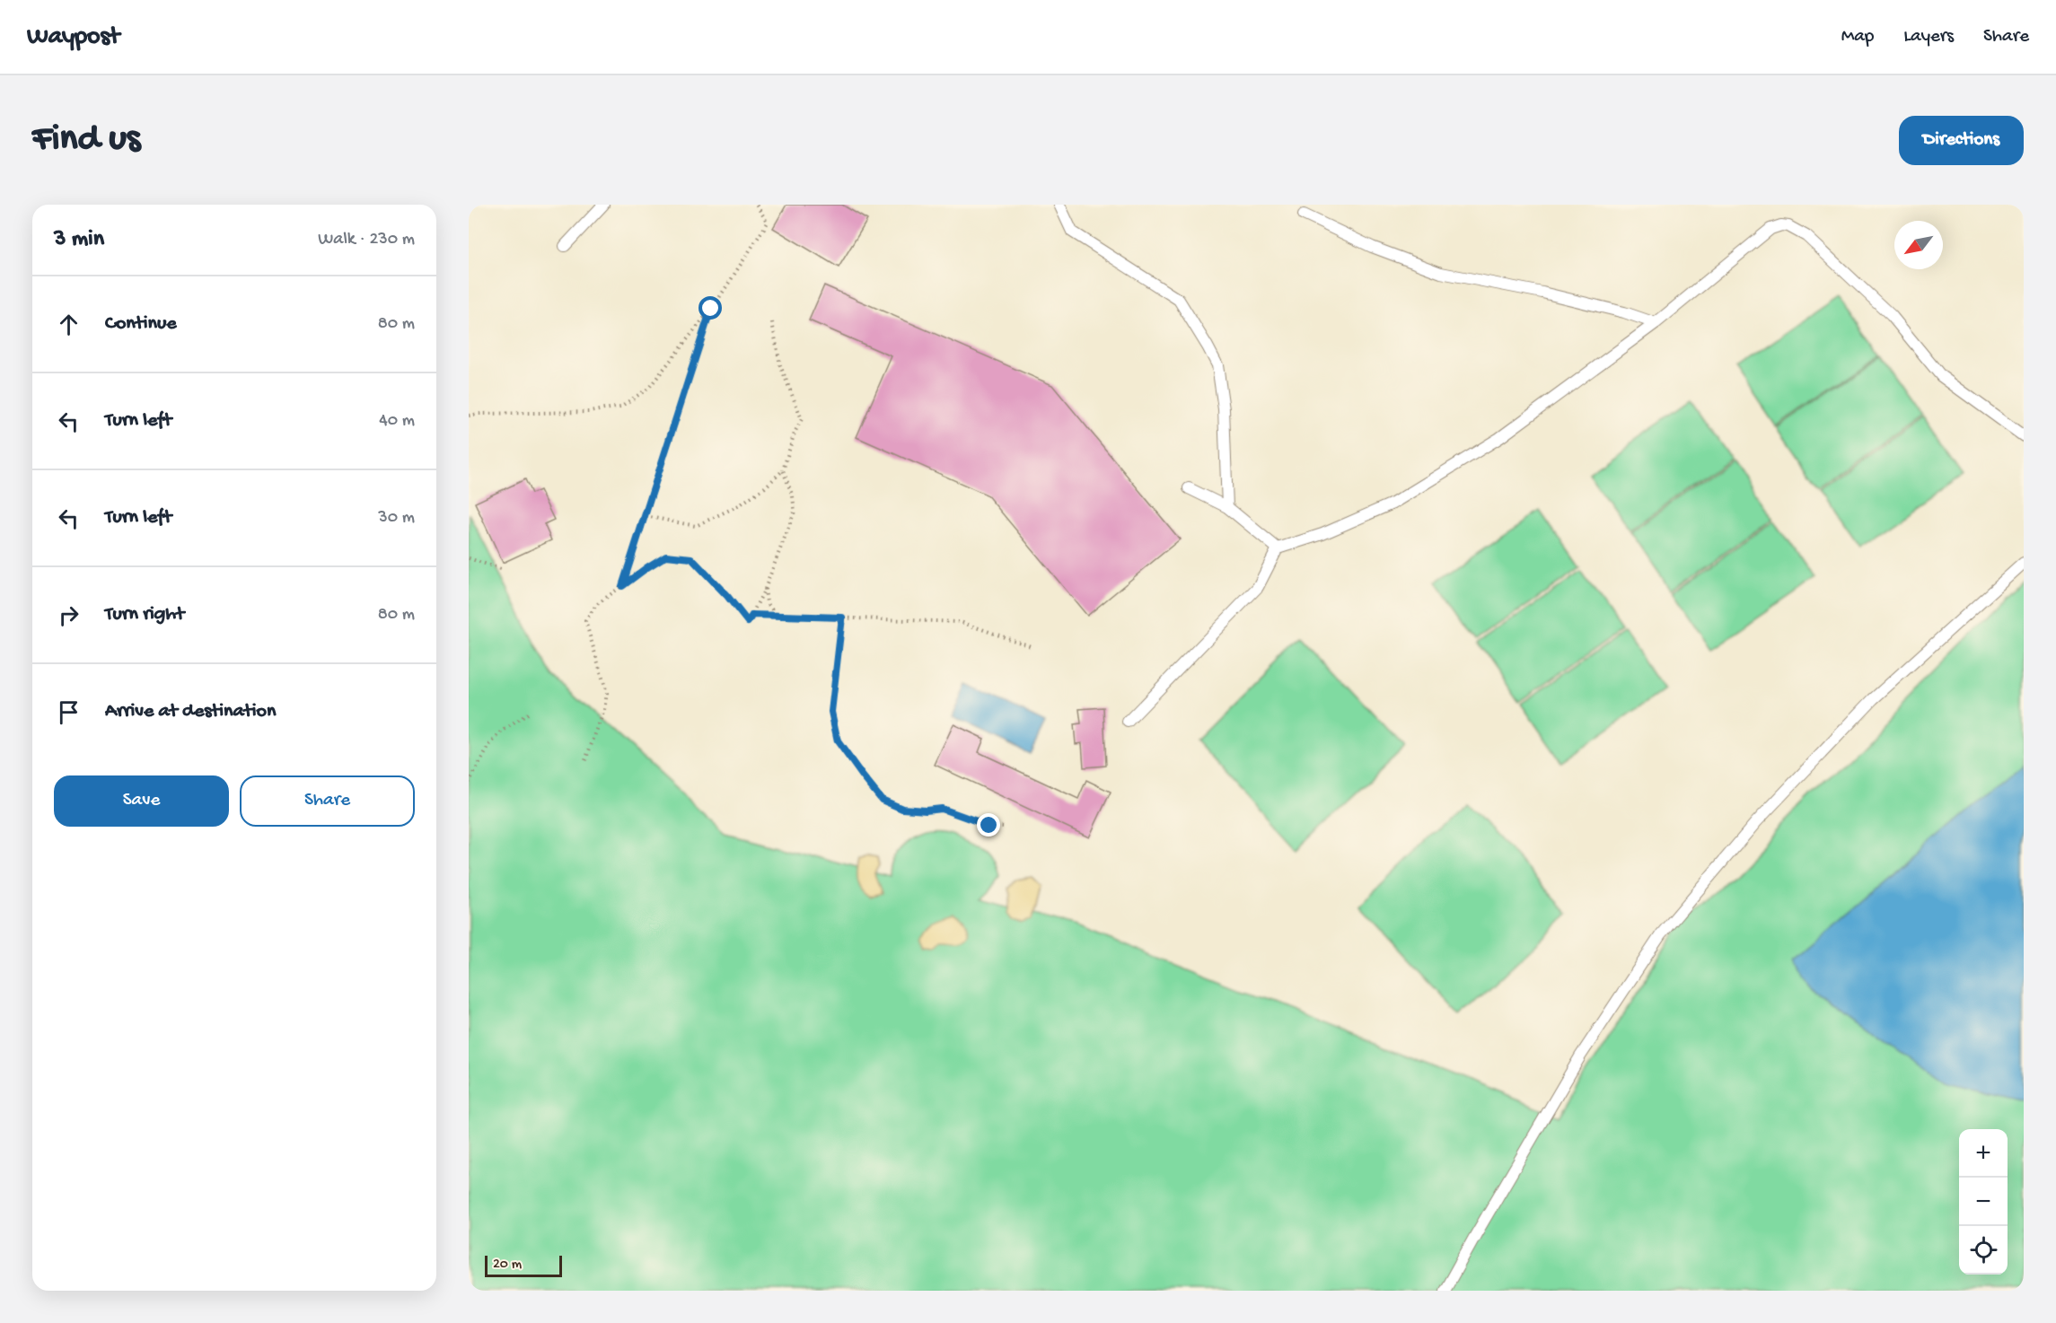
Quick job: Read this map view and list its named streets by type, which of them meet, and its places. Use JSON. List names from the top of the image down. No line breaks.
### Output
{"scale_bar":"20 m","north":"bottom left","page":{"header":"Waypost","nav":["Map","Layers","Share"],"buttons":["Directions",["Save","Share"]],"title":"Find us","heading":["3 min","Walk · 230 m"],"list":[["Continue","80 m"],["Turn left","40 m"],["Turn left","30 m"],["Turn right","80 m"],"Arrive at destination"],"map_buttons":["+","−"],"scale":"20 m"}}
